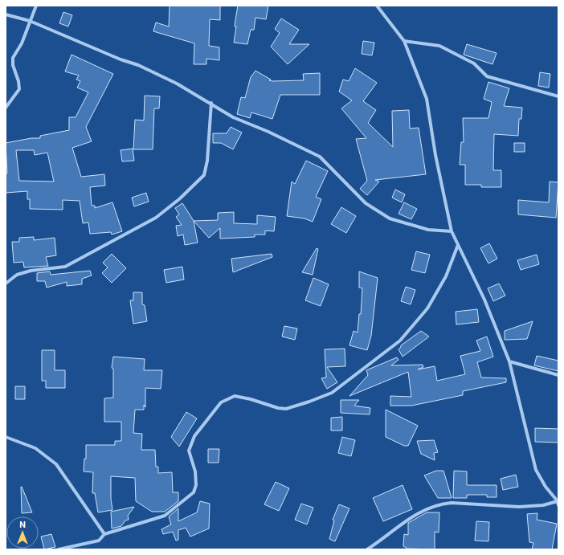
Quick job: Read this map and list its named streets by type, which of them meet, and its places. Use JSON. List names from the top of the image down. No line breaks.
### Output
{"north":"top"}
